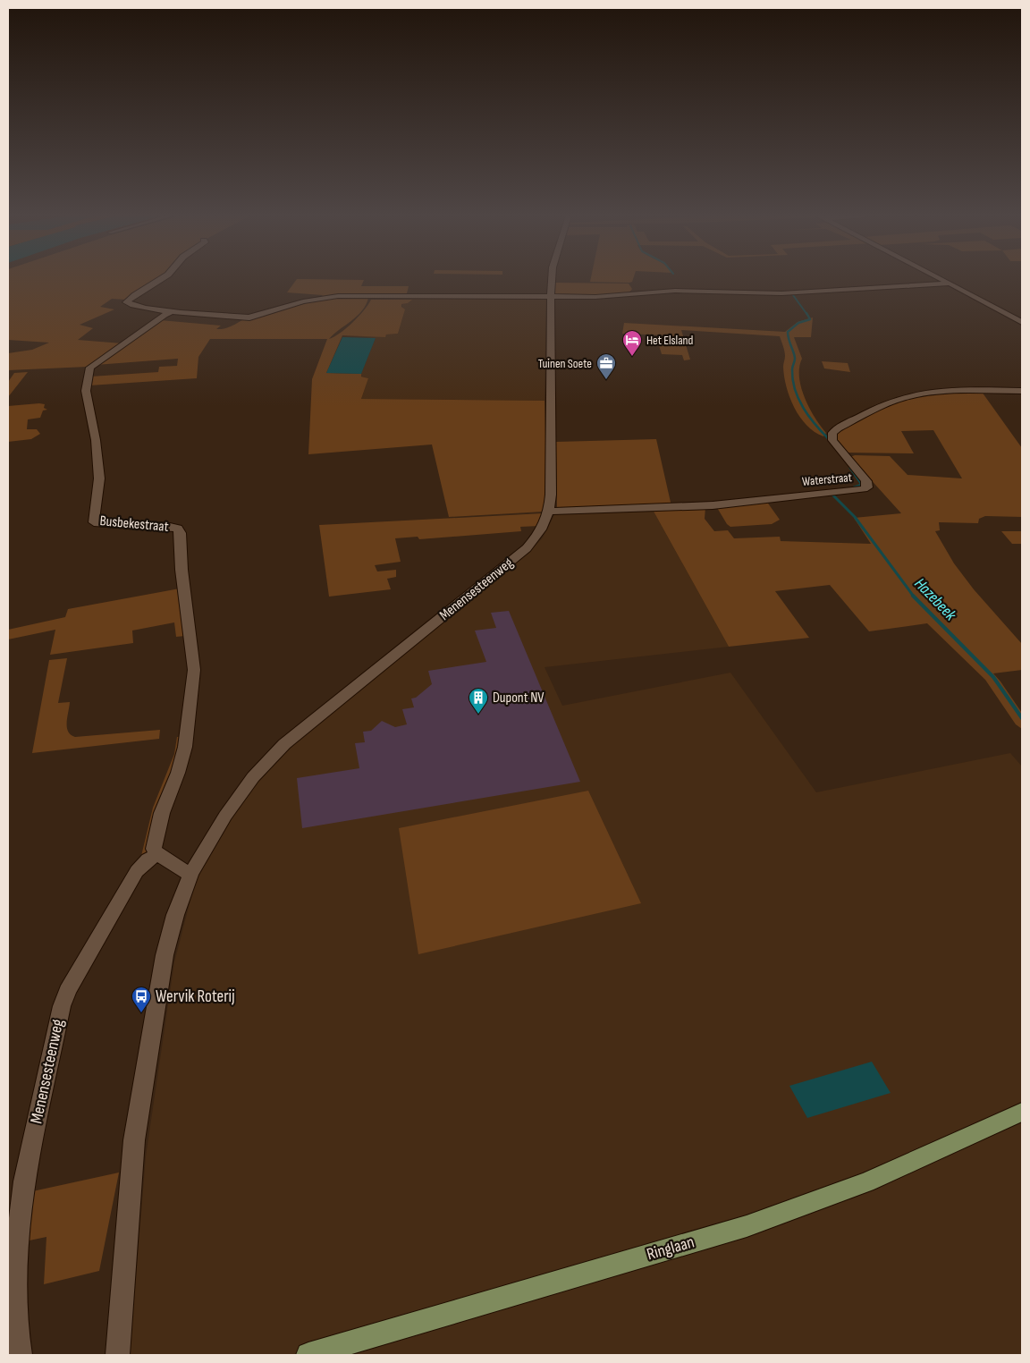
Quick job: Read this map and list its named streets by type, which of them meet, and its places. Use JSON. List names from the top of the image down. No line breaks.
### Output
{"streets":{"main road":["Ringlaan"],"street":["Waterstraat","Busbekestraat","Menensesteenweg"]},"crossings":[["Waterstraat","Menensesteenweg"],["Busbekestraat","Menensesteenweg"]],"water":["Hazebeek"],"places":{"hotel":["Het Elsland"],"office":["Tuinen Soete"],"building":["Dupont NV"],"bus stop":["Wervik Roterij"]}}
